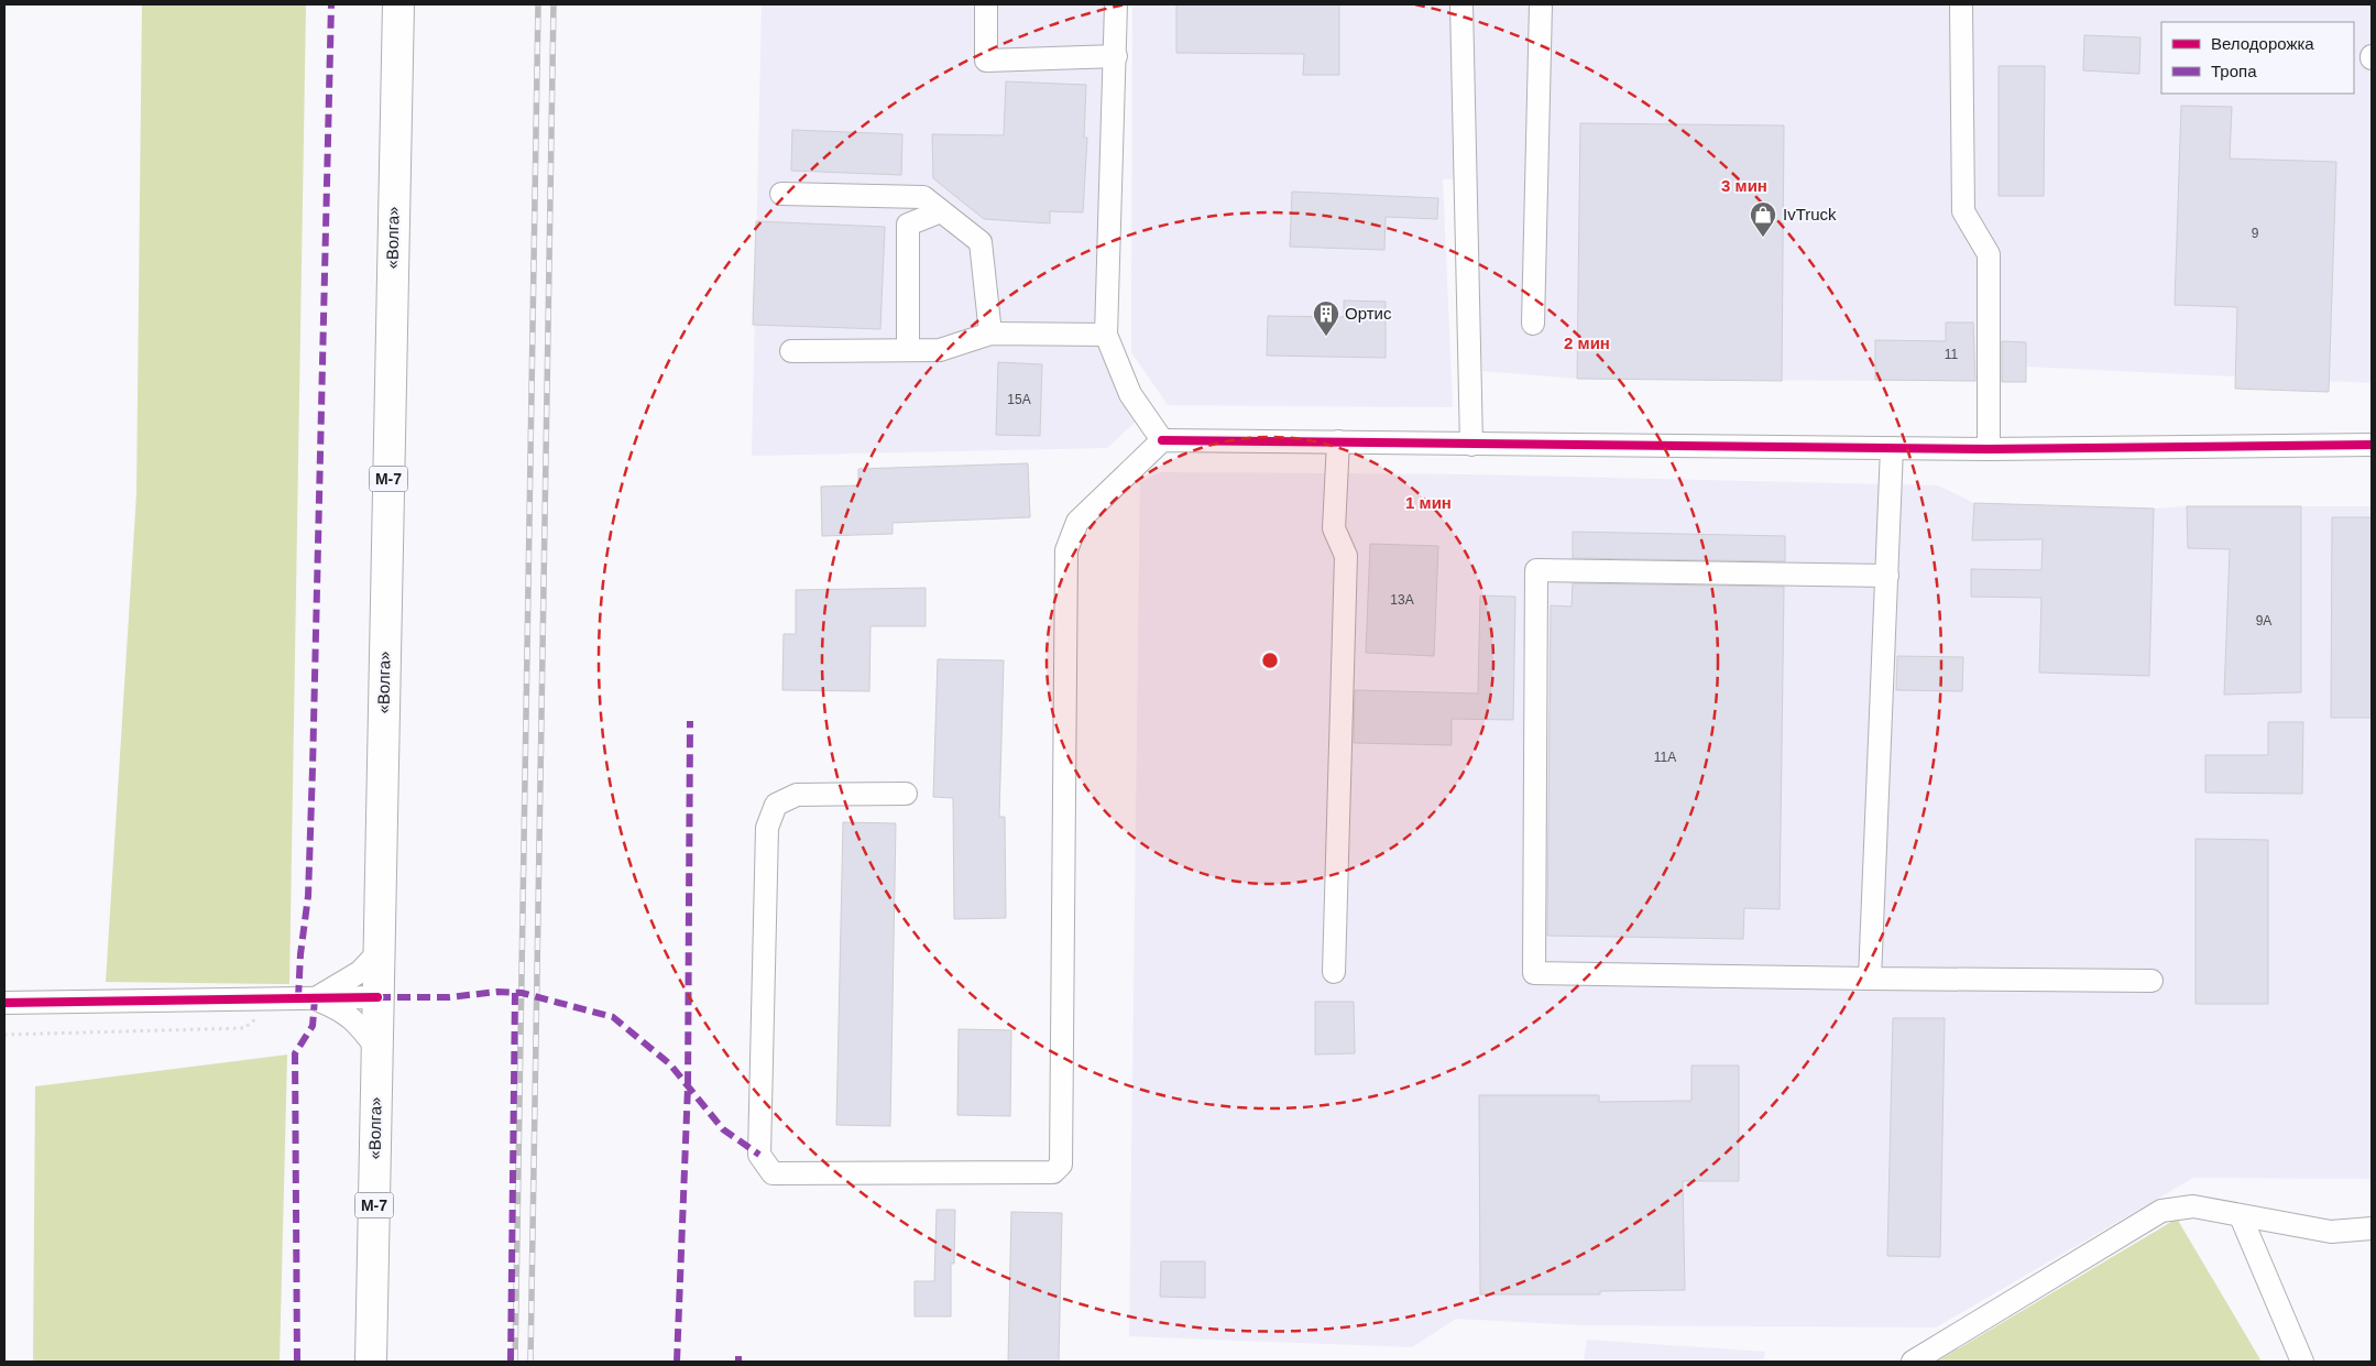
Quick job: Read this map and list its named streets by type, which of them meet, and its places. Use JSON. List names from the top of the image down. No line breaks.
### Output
{"streets":{"highway":["«Волга»","М-7"]},"places":{"shop":["IvTruck"],"building":["Ортис"]},"house_numbers":["9","11","15А","13А","9А","11А"],"legend":["Велодорожка","Тропа"],"rings":["3 мин","2 мин","1 мин"]}
